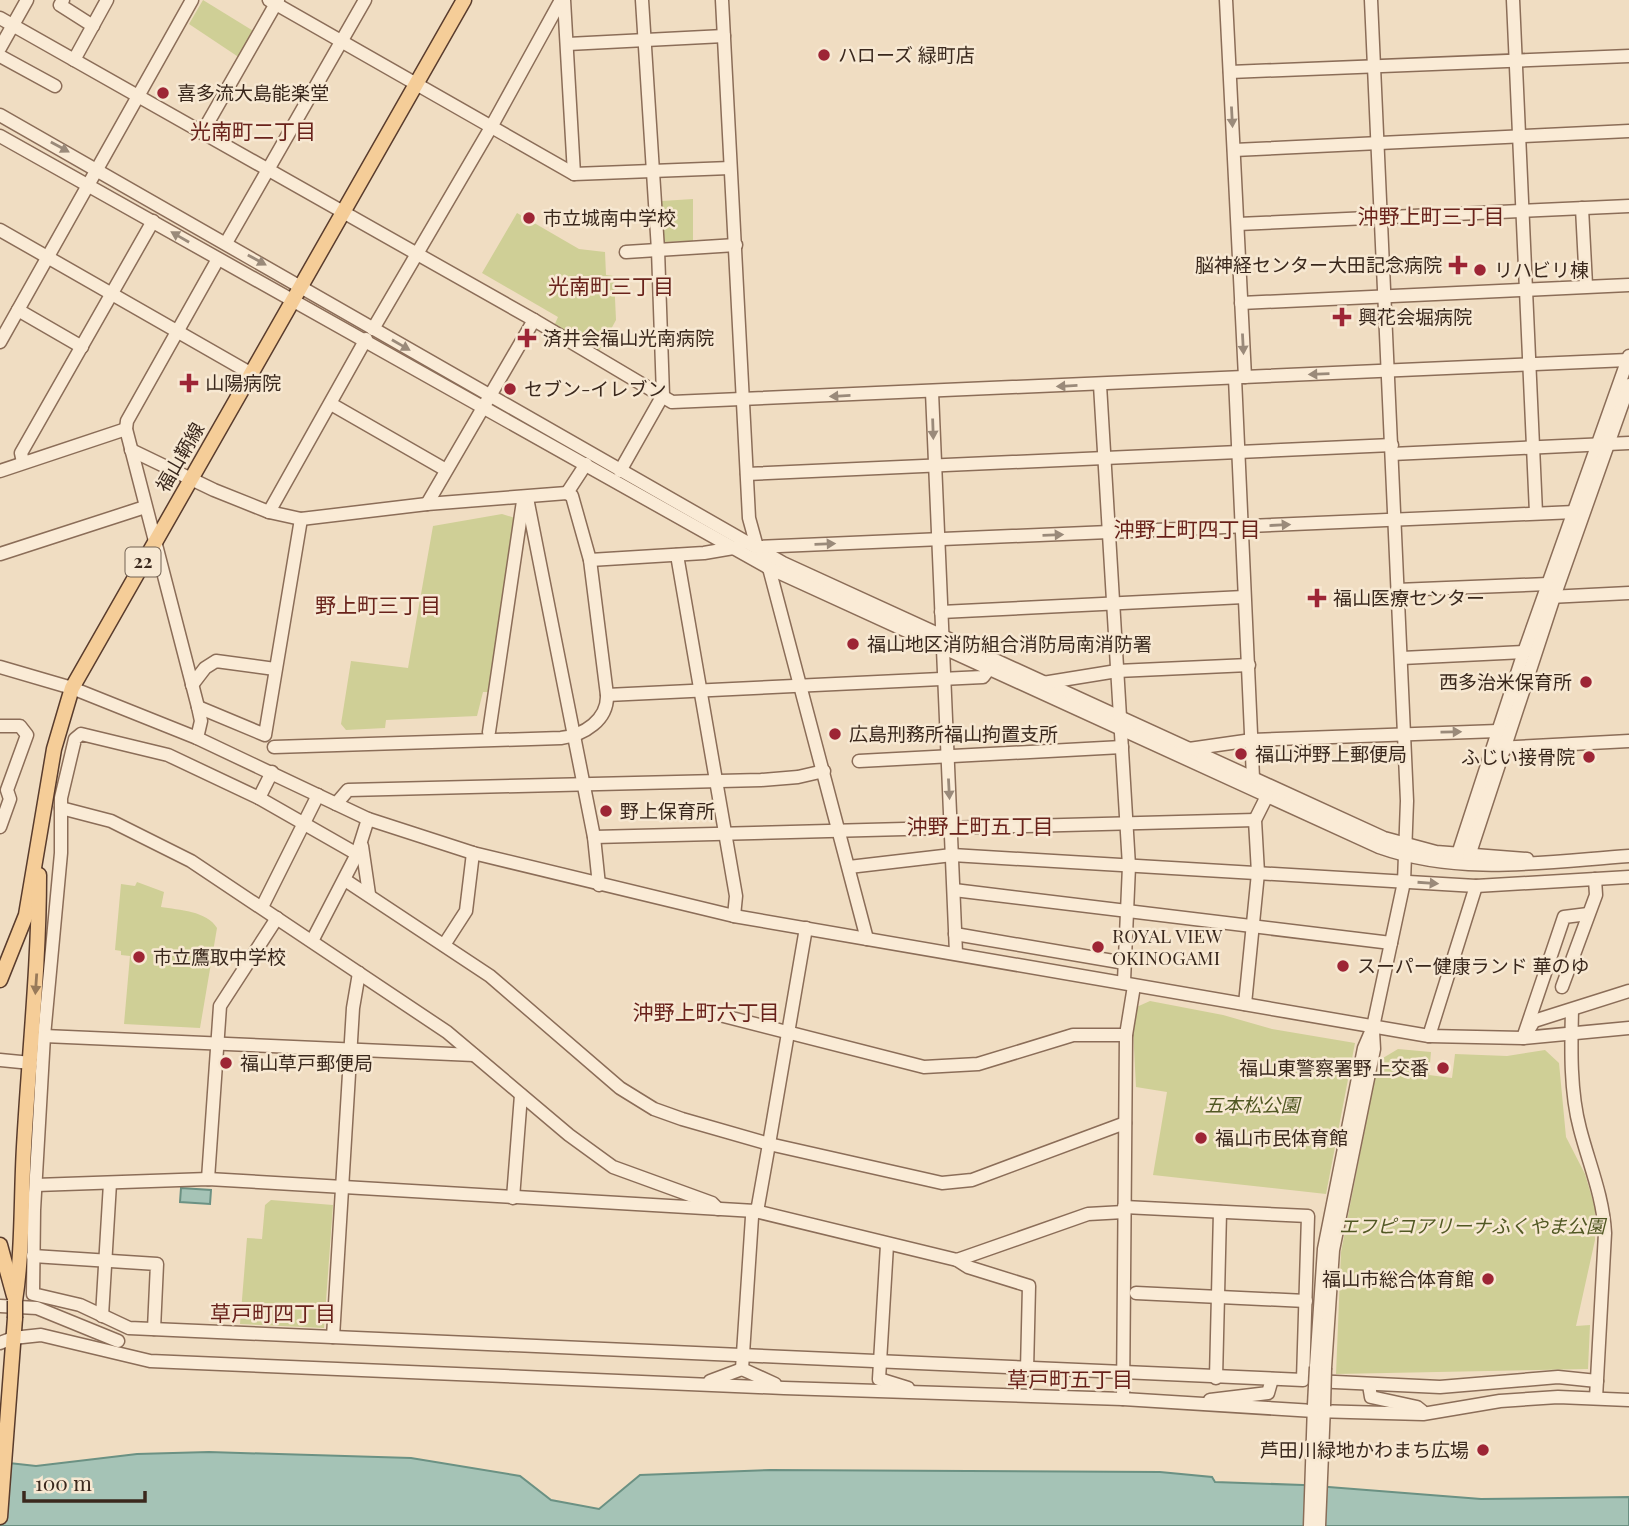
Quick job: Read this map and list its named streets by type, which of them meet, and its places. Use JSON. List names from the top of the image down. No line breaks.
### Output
{"streets":{"main road":["福山鞆線","22"]},"districts":["光南町二丁目","沖野上町三丁目","光南町三丁目","沖野上町四丁目","野上町三丁目","沖野上町五丁目","沖野上町六丁目","草戸町四丁目","草戸町五丁目"],"parks":["五本松公園","エフピコアリーナふくやま公園"],"places":{"other":["ハローズ 緑町店","喜多流大島能楽堂","市立城南中学校","リハビリ棟","セブン-イレブン","福山地区消防組合消防局南消防署","西多治米保育所","広島刑務所福山拘置支所","福山沖野上郵便局","ふじい接骨院","野上保育所","ROYAL VIEW OKINOGAMI","市立鷹取中学校","スーパー健康ランド 華のゆ","福山草戸郵便局","福山東警察署野上交番","福山市民体育館","福山市総合体育館","芦田川緑地かわまち広場"],"health":["脳神経センター大田記念病院","興花会堀病院","済井会福山光南病院","山陽病院","福山医療センター"]},"scale_bar":"100 m"}
